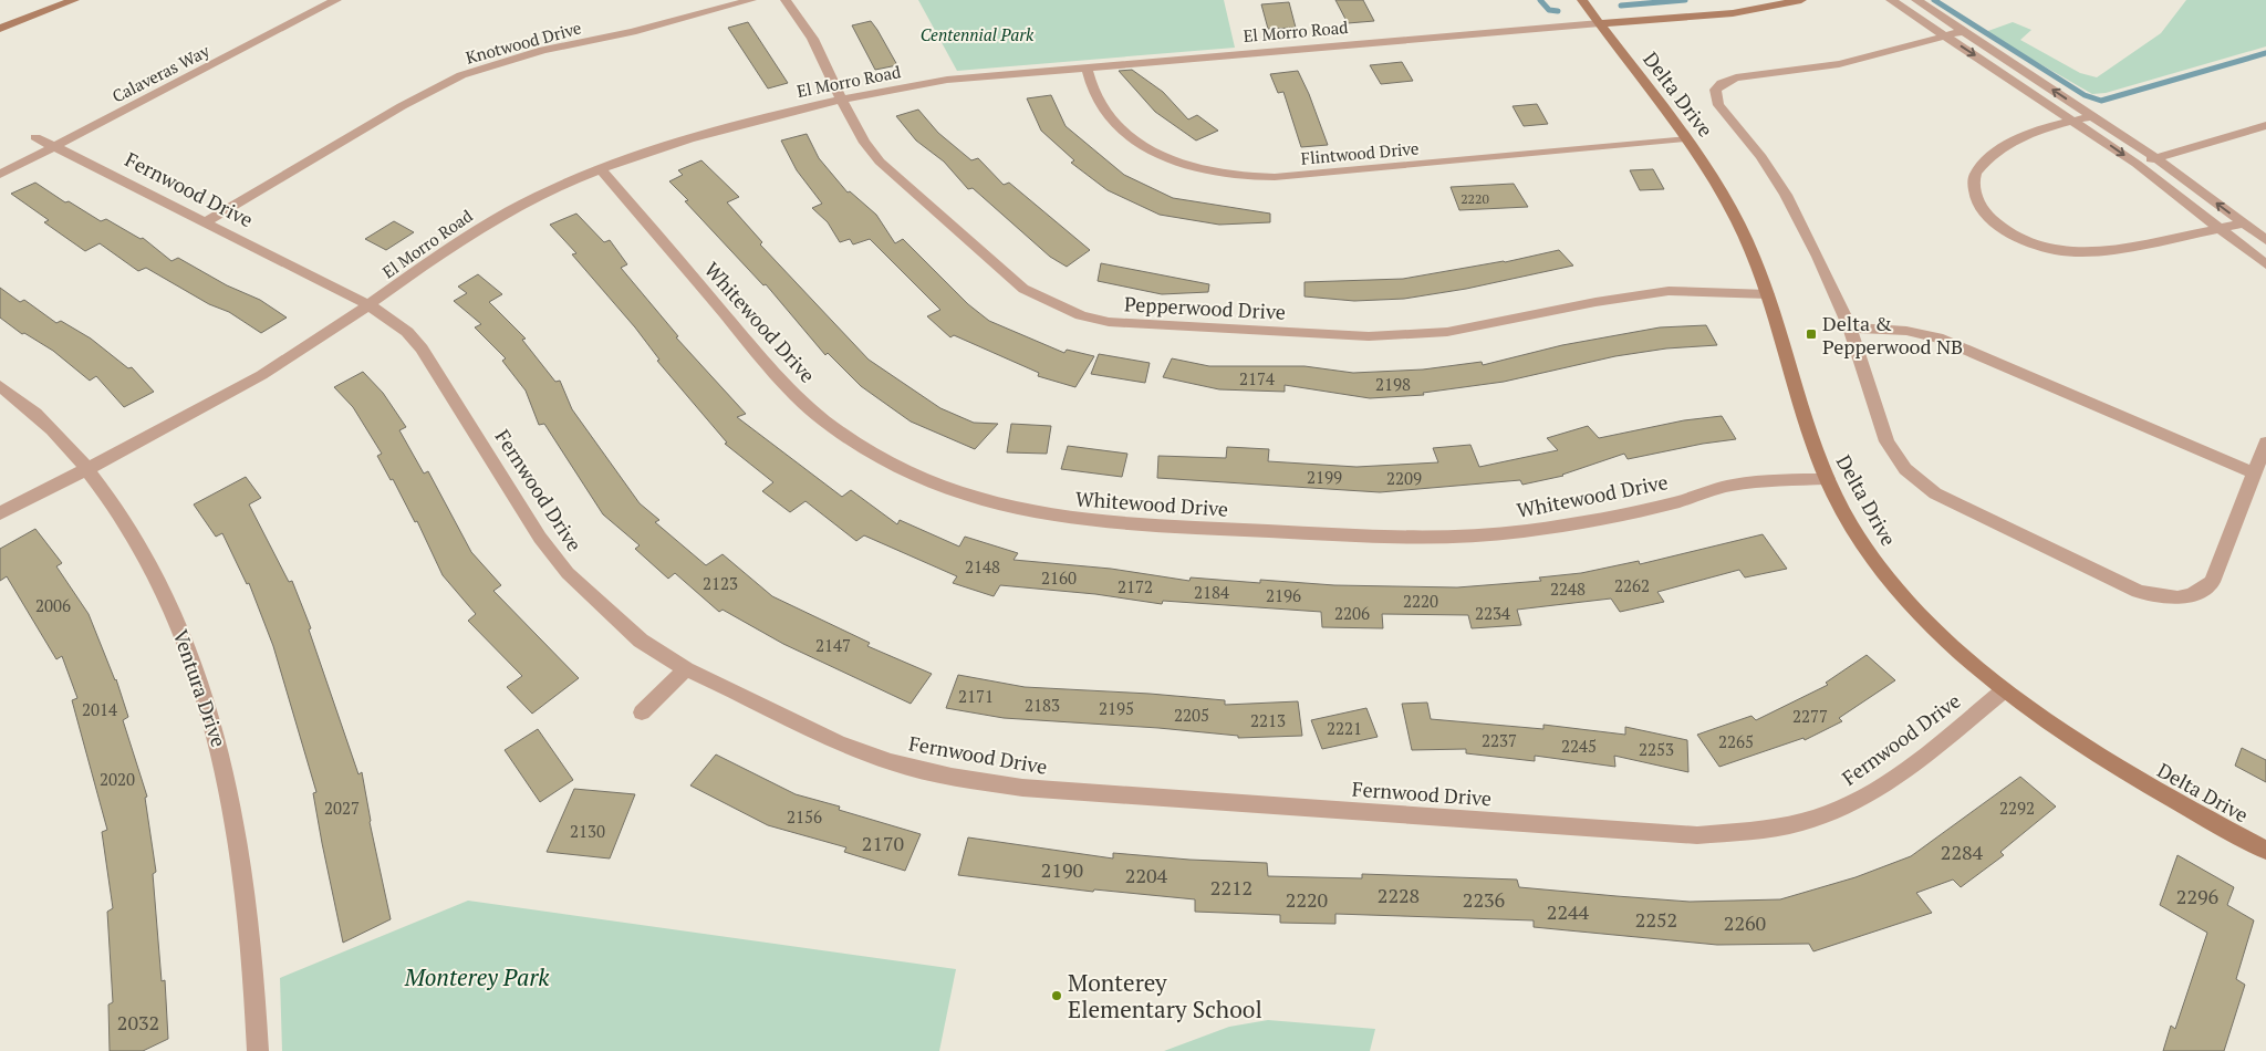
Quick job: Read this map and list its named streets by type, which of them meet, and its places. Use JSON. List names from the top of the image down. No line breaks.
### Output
{"streets":{"main road":["El Morro Road","Delta Drive"],"street":["Knotwood Drive","Calaveras Way","Flintwood Drive","Fernwood Drive","Pepperwood Drive","Whitewood Drive","Ventura Drive"]},"crossings":[["El Morro Road","Delta Drive"],["El Morro Road","Flintwood Drive"],["El Morro Road","Fernwood Drive"],["El Morro Road","Pepperwood Drive"],["El Morro Road","Whitewood Drive"],["El Morro Road","Ventura Drive"],["Knotwood Drive","Fernwood Drive"],["Calaveras Way","Fernwood Drive"],["Delta Drive","Flintwood Drive"],["Delta Drive","Fernwood Drive"],["Delta Drive","Pepperwood Drive"],["Delta Drive","Whitewood Drive"]],"parks":["Centennial Park","Monterey Park"],"places":{"transit":["Delta & Pepperwood NB"],"other":["Monterey Elementary School"]},"house_numbers":["2220","2174","2198","2199","2209","2148","2160","2123","2262","2172","2248","2184","2196","2220","2006","2206","2234","2147","2171","2183","2195","2014","2205","2277","2213","2221","2237","2265","2245","2253","2020","2027","2292","2156","2130","2170","2284","2190","2204","2212","2228","2296","2220","2236","2244","2252","2260","2032"]}
